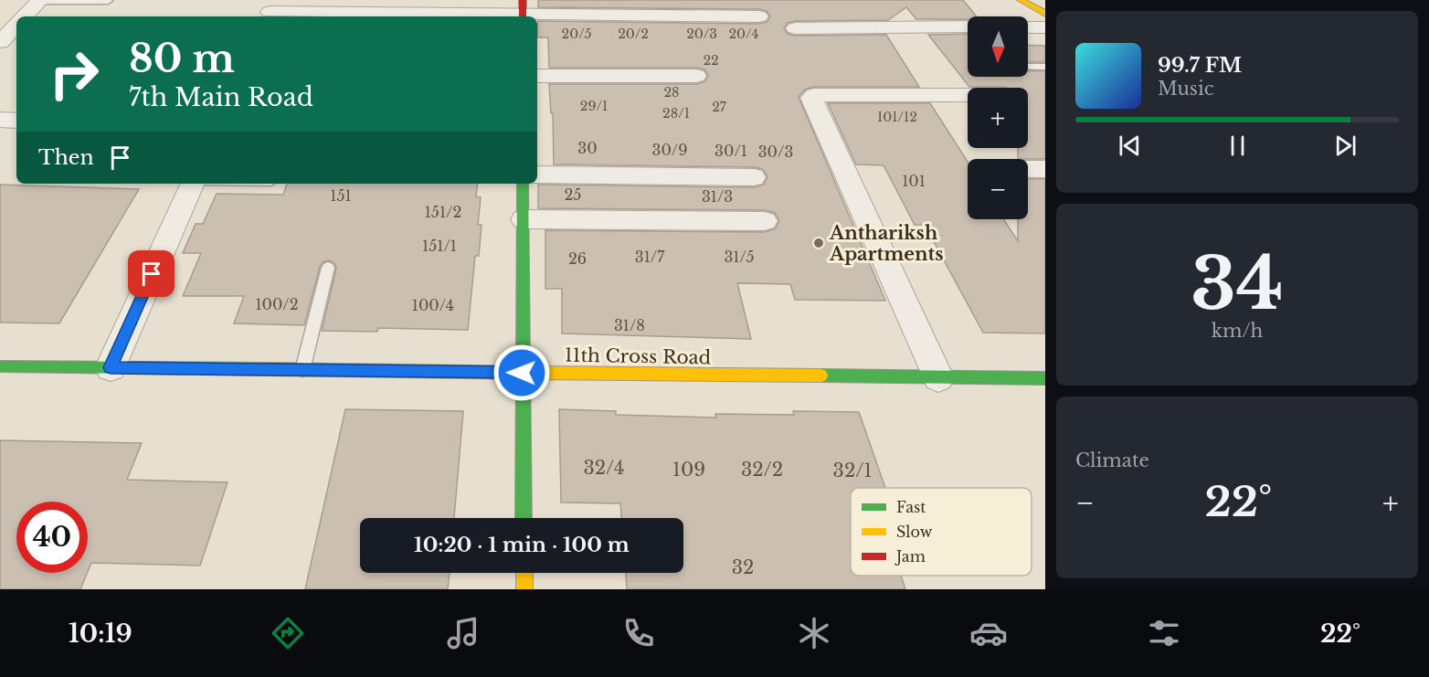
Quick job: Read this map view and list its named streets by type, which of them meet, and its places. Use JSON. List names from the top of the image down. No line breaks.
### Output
{"streets":{"street":["11th Cross Road"]},"places":["Anthariksh Apartments"],"house_numbers":["20/5","20/2","20/3","20/4","22","28","29/1","27","28/1","101/12","30","30/9","30/1","30/3","101","25","151","31/3","151/2","151/1","31/7","31/5","26","100/2","100/4","31/8","32/4","109","32/2","32/1","32"],"legend":["Fast","Slow","Jam"],"north":"bottom","page":{"map_buttons":["+","−"],"turn":["80 m","7th Main Road"],"song":["99.7 FM","Music"],"then":"Then","tile":[["34","km/h"],"Climate"],"heat":["−","22°","+"],"limit":"40","trip":"10:20 · 1 min · 100 m","tabs":["10:19","22°"]}}
